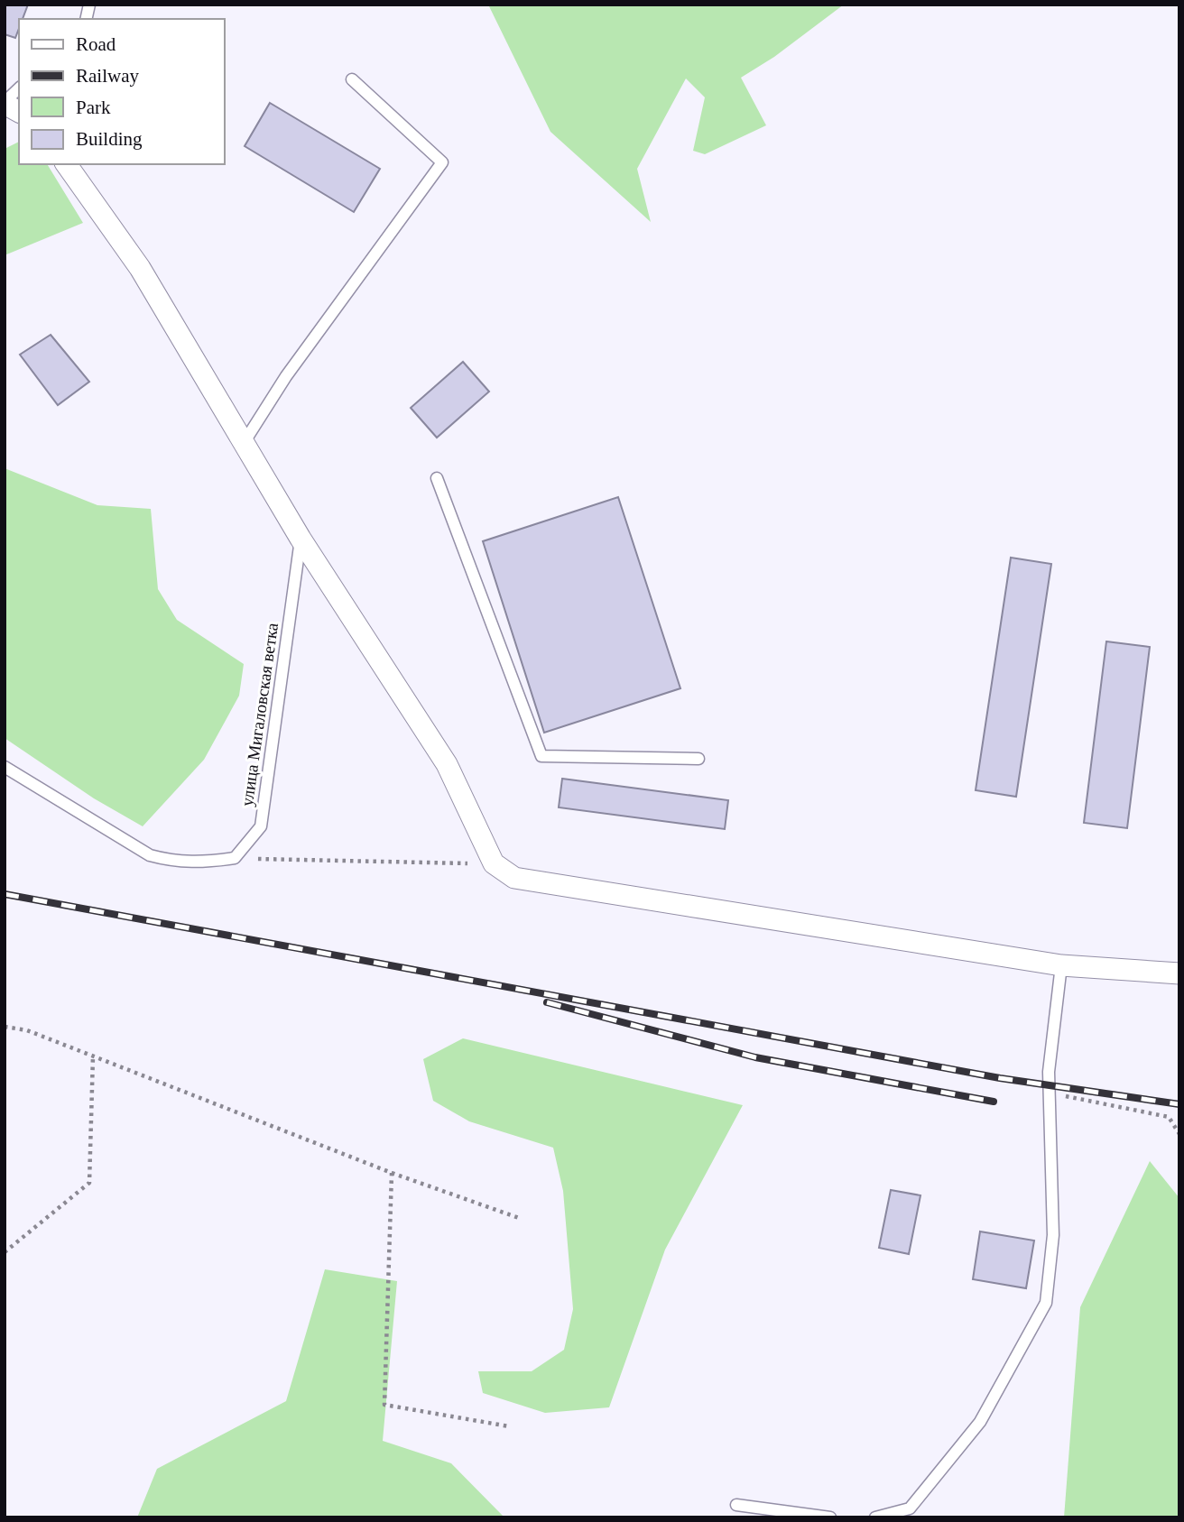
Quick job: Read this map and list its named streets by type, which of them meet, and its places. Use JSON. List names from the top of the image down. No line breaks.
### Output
{"streets":{"lane":["улица Мигаловская ветка"]},"legend":["Road","Railway","Park","Building"]}
